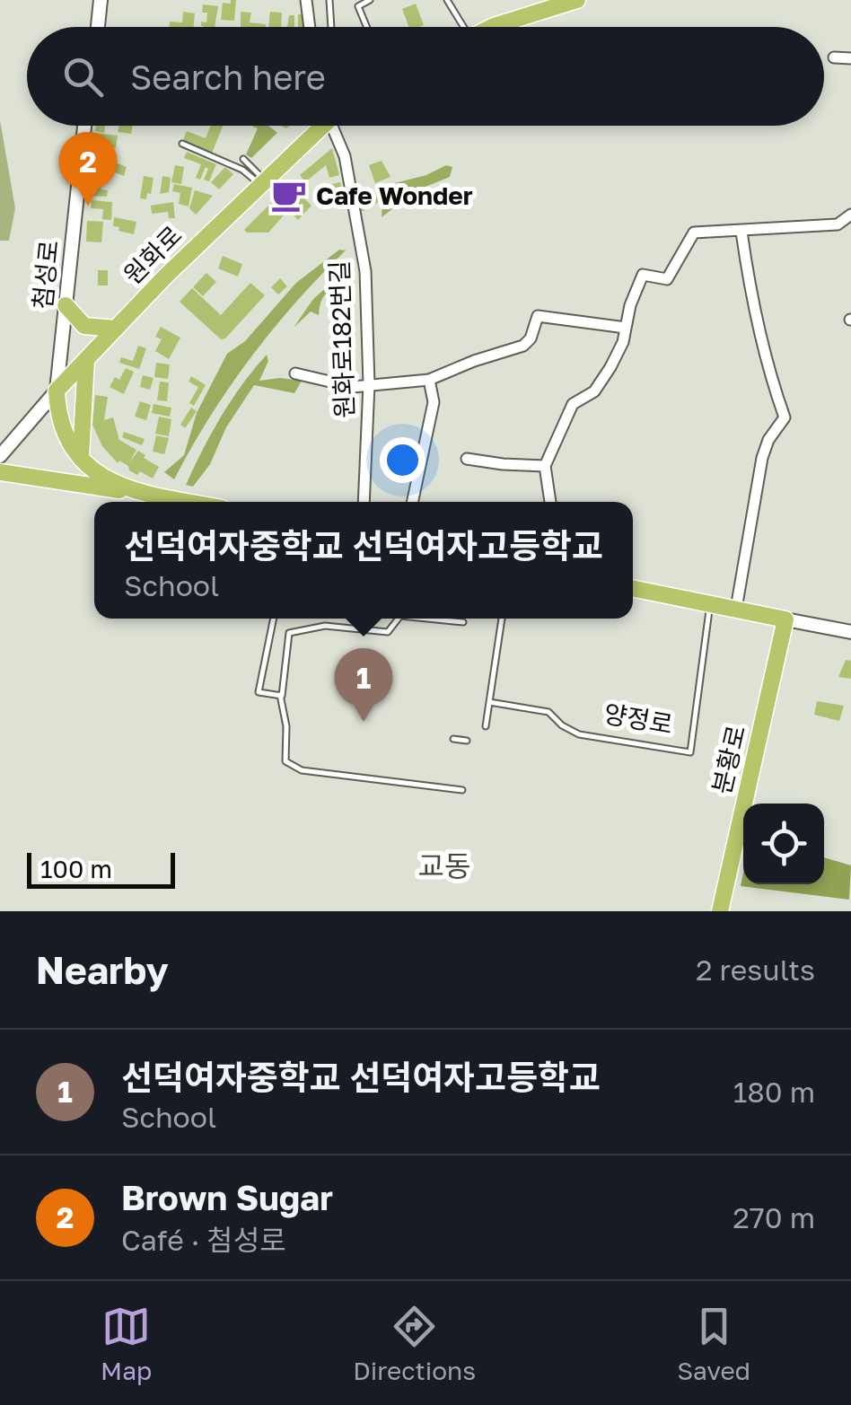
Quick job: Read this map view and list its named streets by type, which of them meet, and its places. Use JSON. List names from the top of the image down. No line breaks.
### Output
{"streets":{"main road":["원화로","분황로"],"street":["첨성로","원화로182번길"],"lane":["양정로"]},"crossings":[["원화로","첨성로"]],"districts":["교동"],"places":{"cafe":["Cafe Wonder"]},"scale_bar":"100 m","page":{"search":"Search here","pins":["2","1"],"popup":["선덕여자중학교 선덕여자고등학교","School"],"scale":"100 m","heading":["Nearby","2 results"],"list":[{"mark":"1","name":"선덕여자중학교 선덕여자고등학교","note":"School","value":"180 m"},{"mark":"2","name":"Brown Sugar","note":"Café · 첨성로","value":"270 m"}],"nav":["Map","Directions","Saved"]}}
